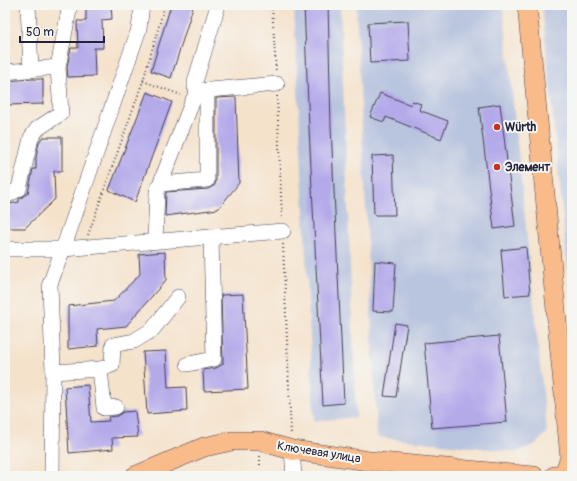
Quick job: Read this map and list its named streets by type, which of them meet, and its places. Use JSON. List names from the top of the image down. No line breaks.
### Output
{"streets":{"main road":["Ключевая улица"]},"places":["Würth","Элемент"],"scale_bar":"50 m"}
